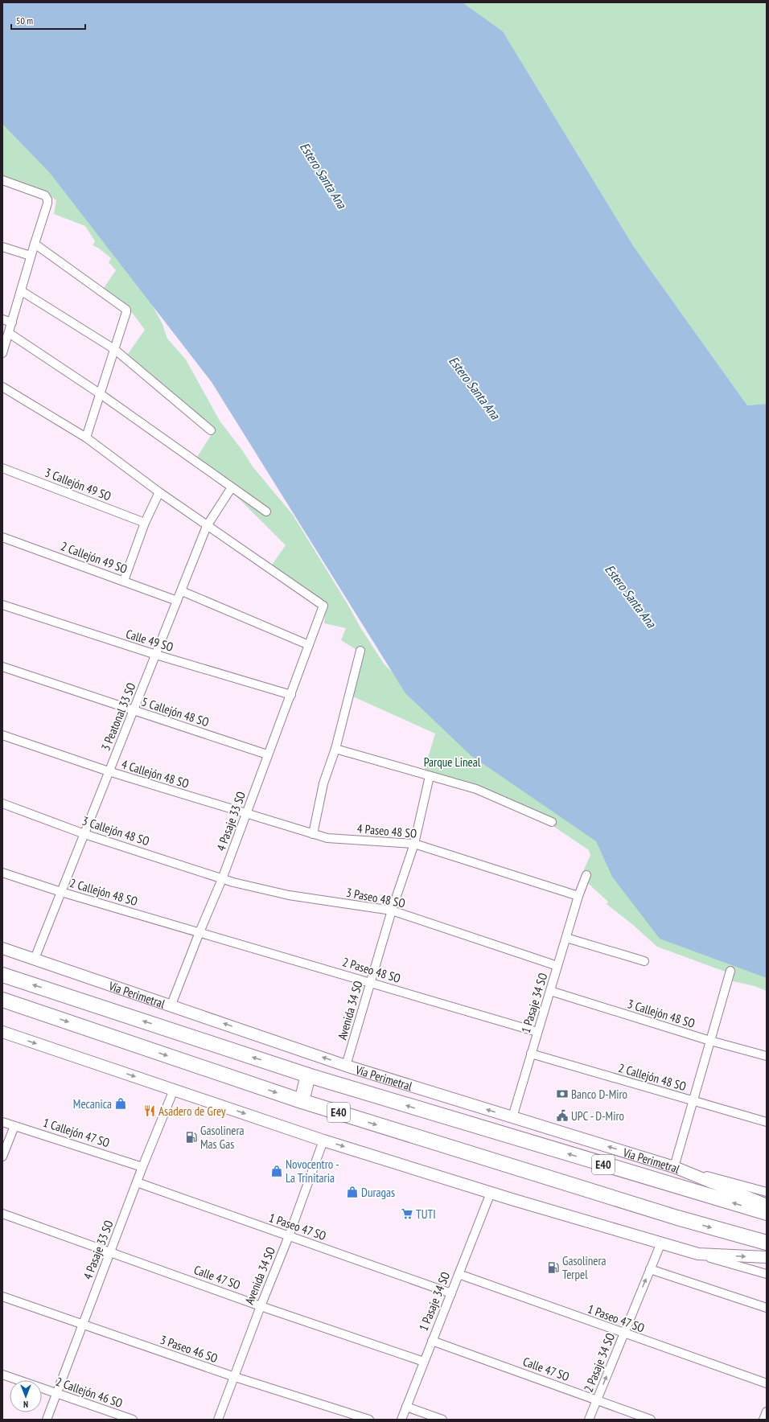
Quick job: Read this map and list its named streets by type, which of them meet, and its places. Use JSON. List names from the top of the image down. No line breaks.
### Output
{"streets":{"highway":["Vía Perimetral","E40"],"street":["3 Callejón 49 SO","2 Callejón 49 SO","Calle 49 SO","5 Callejón 48 SO","3 Peatonal 33 SO","4 Callejón 48 SO","4 Pasaje 33 SO","3 Callejón 48 SO","4 Paseo 48 SO","2 Callejón 48 SO","3 Paseo 48 SO","2 Paseo 48 SO","1 Pasaje 34 SO","Avenida 34 SO","1 Callejón 47 SO","1 Paseo 47 SO","Calle 47 SO","3 Paseo 46 SO","2 Pasaje 34 SO","2 Callejón 46 SO"]},"crossings":[["2 Callejón 49 SO","3 Peatonal 33 SO"],["Calle 49 SO","3 Peatonal 33 SO"],["Calle 49 SO","4 Pasaje 33 SO"],["5 Callejón 48 SO","3 Peatonal 33 SO"],["5 Callejón 48 SO","4 Pasaje 33 SO"],["3 Peatonal 33 SO","4 Callejón 48 SO"],["3 Peatonal 33 SO","4 Pasaje 33 SO"],["3 Peatonal 33 SO","3 Callejón 48 SO"],["3 Peatonal 33 SO","2 Callejón 48 SO"],["3 Peatonal 33 SO","Vía Perimetral"],["4 Callejón 48 SO","4 Pasaje 33 SO"],["4 Callejón 48 SO","4 Paseo 48 SO"],["4 Pasaje 33 SO","3 Callejón 48 SO"],["4 Pasaje 33 SO","4 Paseo 48 SO"],["4 Pasaje 33 SO","2 Callejón 48 SO"],["4 Pasaje 33 SO","3 Paseo 48 SO"],["4 Pasaje 33 SO","2 Paseo 48 SO"],["4 Pasaje 33 SO","Vía Perimetral"],["4 Pasaje 33 SO","1 Callejón 47 SO"],["4 Pasaje 33 SO","1 Paseo 47 SO"],["4 Pasaje 33 SO","Calle 47 SO"],["4 Pasaje 33 SO","3 Paseo 46 SO"],["4 Pasaje 33 SO","2 Callejón 46 SO"],["3 Callejón 48 SO","3 Paseo 48 SO"],["3 Callejón 48 SO","1 Pasaje 34 SO"],["4 Paseo 48 SO","1 Pasaje 34 SO"],["4 Paseo 48 SO","Avenida 34 SO"],["2 Callejón 48 SO","2 Paseo 48 SO"],["2 Callejón 48 SO","1 Pasaje 34 SO"],["3 Paseo 48 SO","1 Pasaje 34 SO"],["3 Paseo 48 SO","Avenida 34 SO"],["2 Paseo 48 SO","1 Pasaje 34 SO"],["2 Paseo 48 SO","Avenida 34 SO"],["Vía Perimetral","1 Pasaje 34 SO"],["Vía Perimetral","Avenida 34 SO"],["1 Pasaje 34 SO","1 Paseo 47 SO"],["1 Pasaje 34 SO","Calle 47 SO"],["Avenida 34 SO","1 Paseo 47 SO"],["Avenida 34 SO","Calle 47 SO"],["Avenida 34 SO","3 Paseo 46 SO"],["1 Paseo 47 SO","2 Pasaje 34 SO"],["Calle 47 SO","2 Pasaje 34 SO"]],"one_way":["2 Pasaje 34 SO"],"water":["Estero Santa Ana"],"parks":["Parque Lineal"],"places":{"bank":["Banco D-Miro"],"shop":["Mecanica","Novocentro - La Trinitaria","Duragas"],"restaurant":["Asadero de Grey"],"public building":["UPC - D-Miro"],"fuel station":["Gasolinera Mas Gas","Gasolinera Terpel"],"supermarket":["TUTI"]},"scale_bar":"50 m","north":"bottom"}
